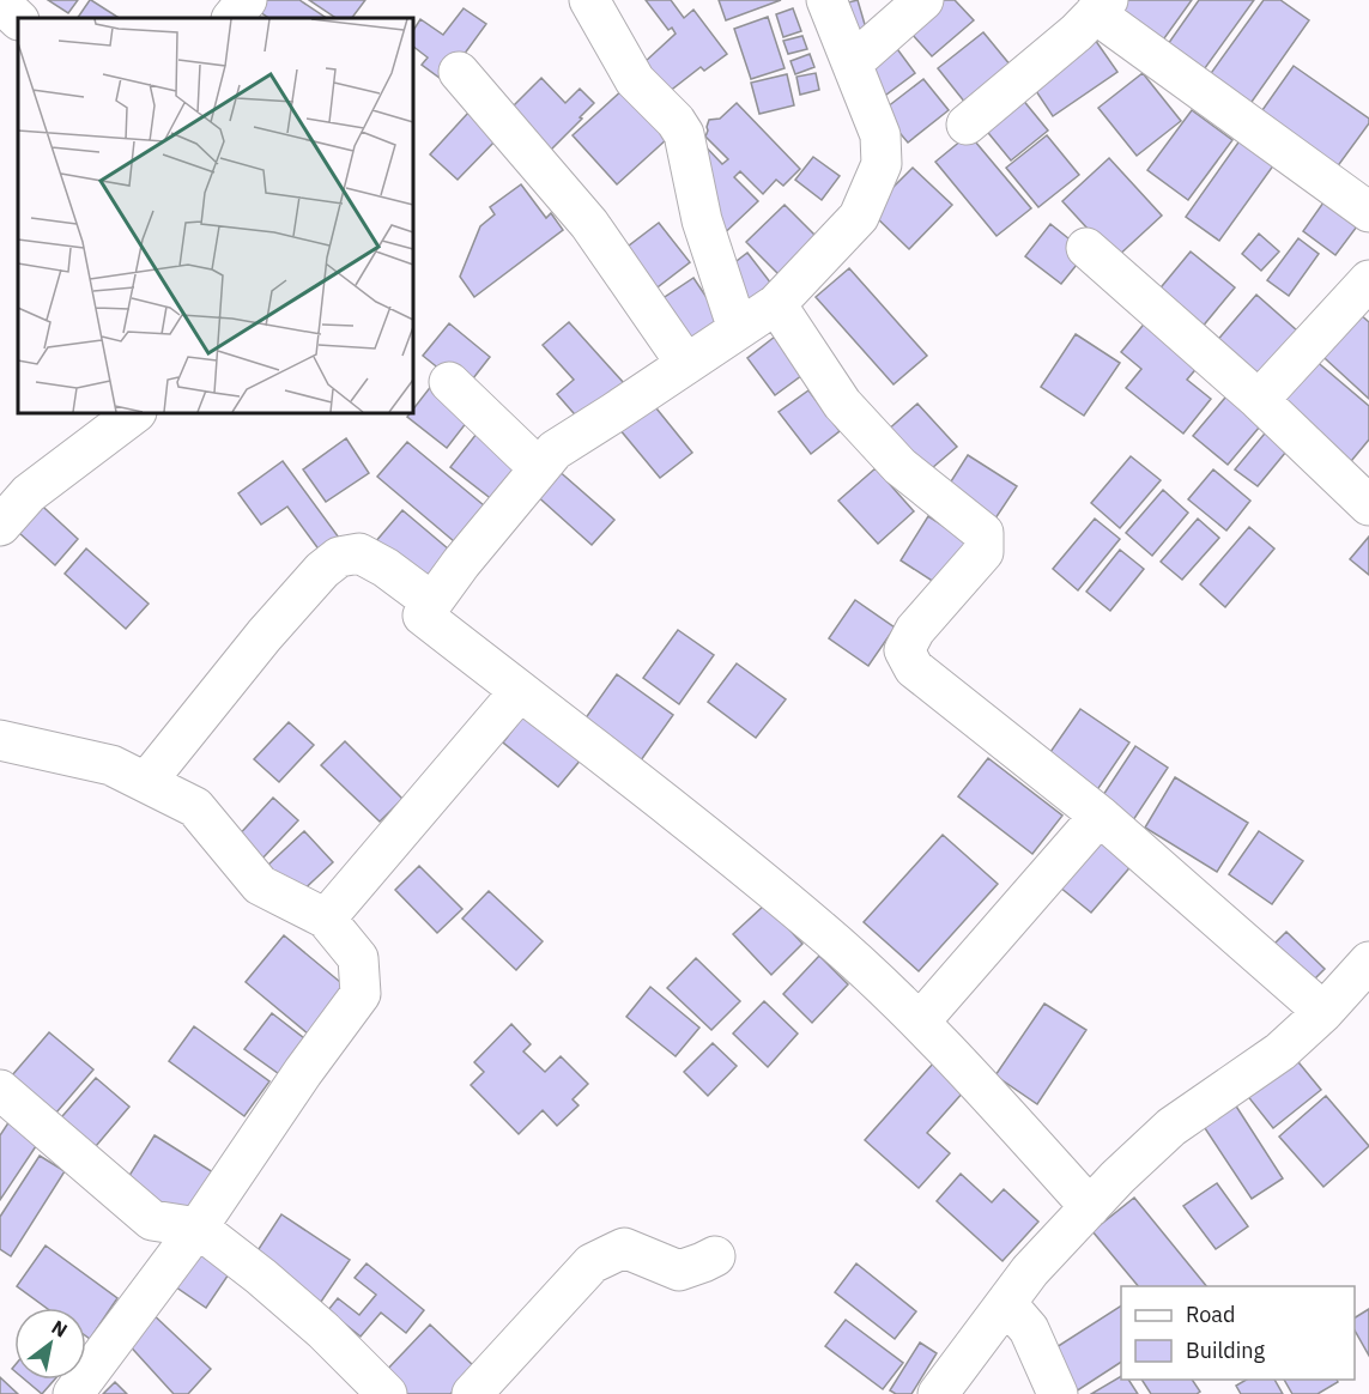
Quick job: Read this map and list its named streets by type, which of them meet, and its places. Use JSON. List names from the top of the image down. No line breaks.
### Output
{"legend":["Road","Building"],"north":"top right"}
